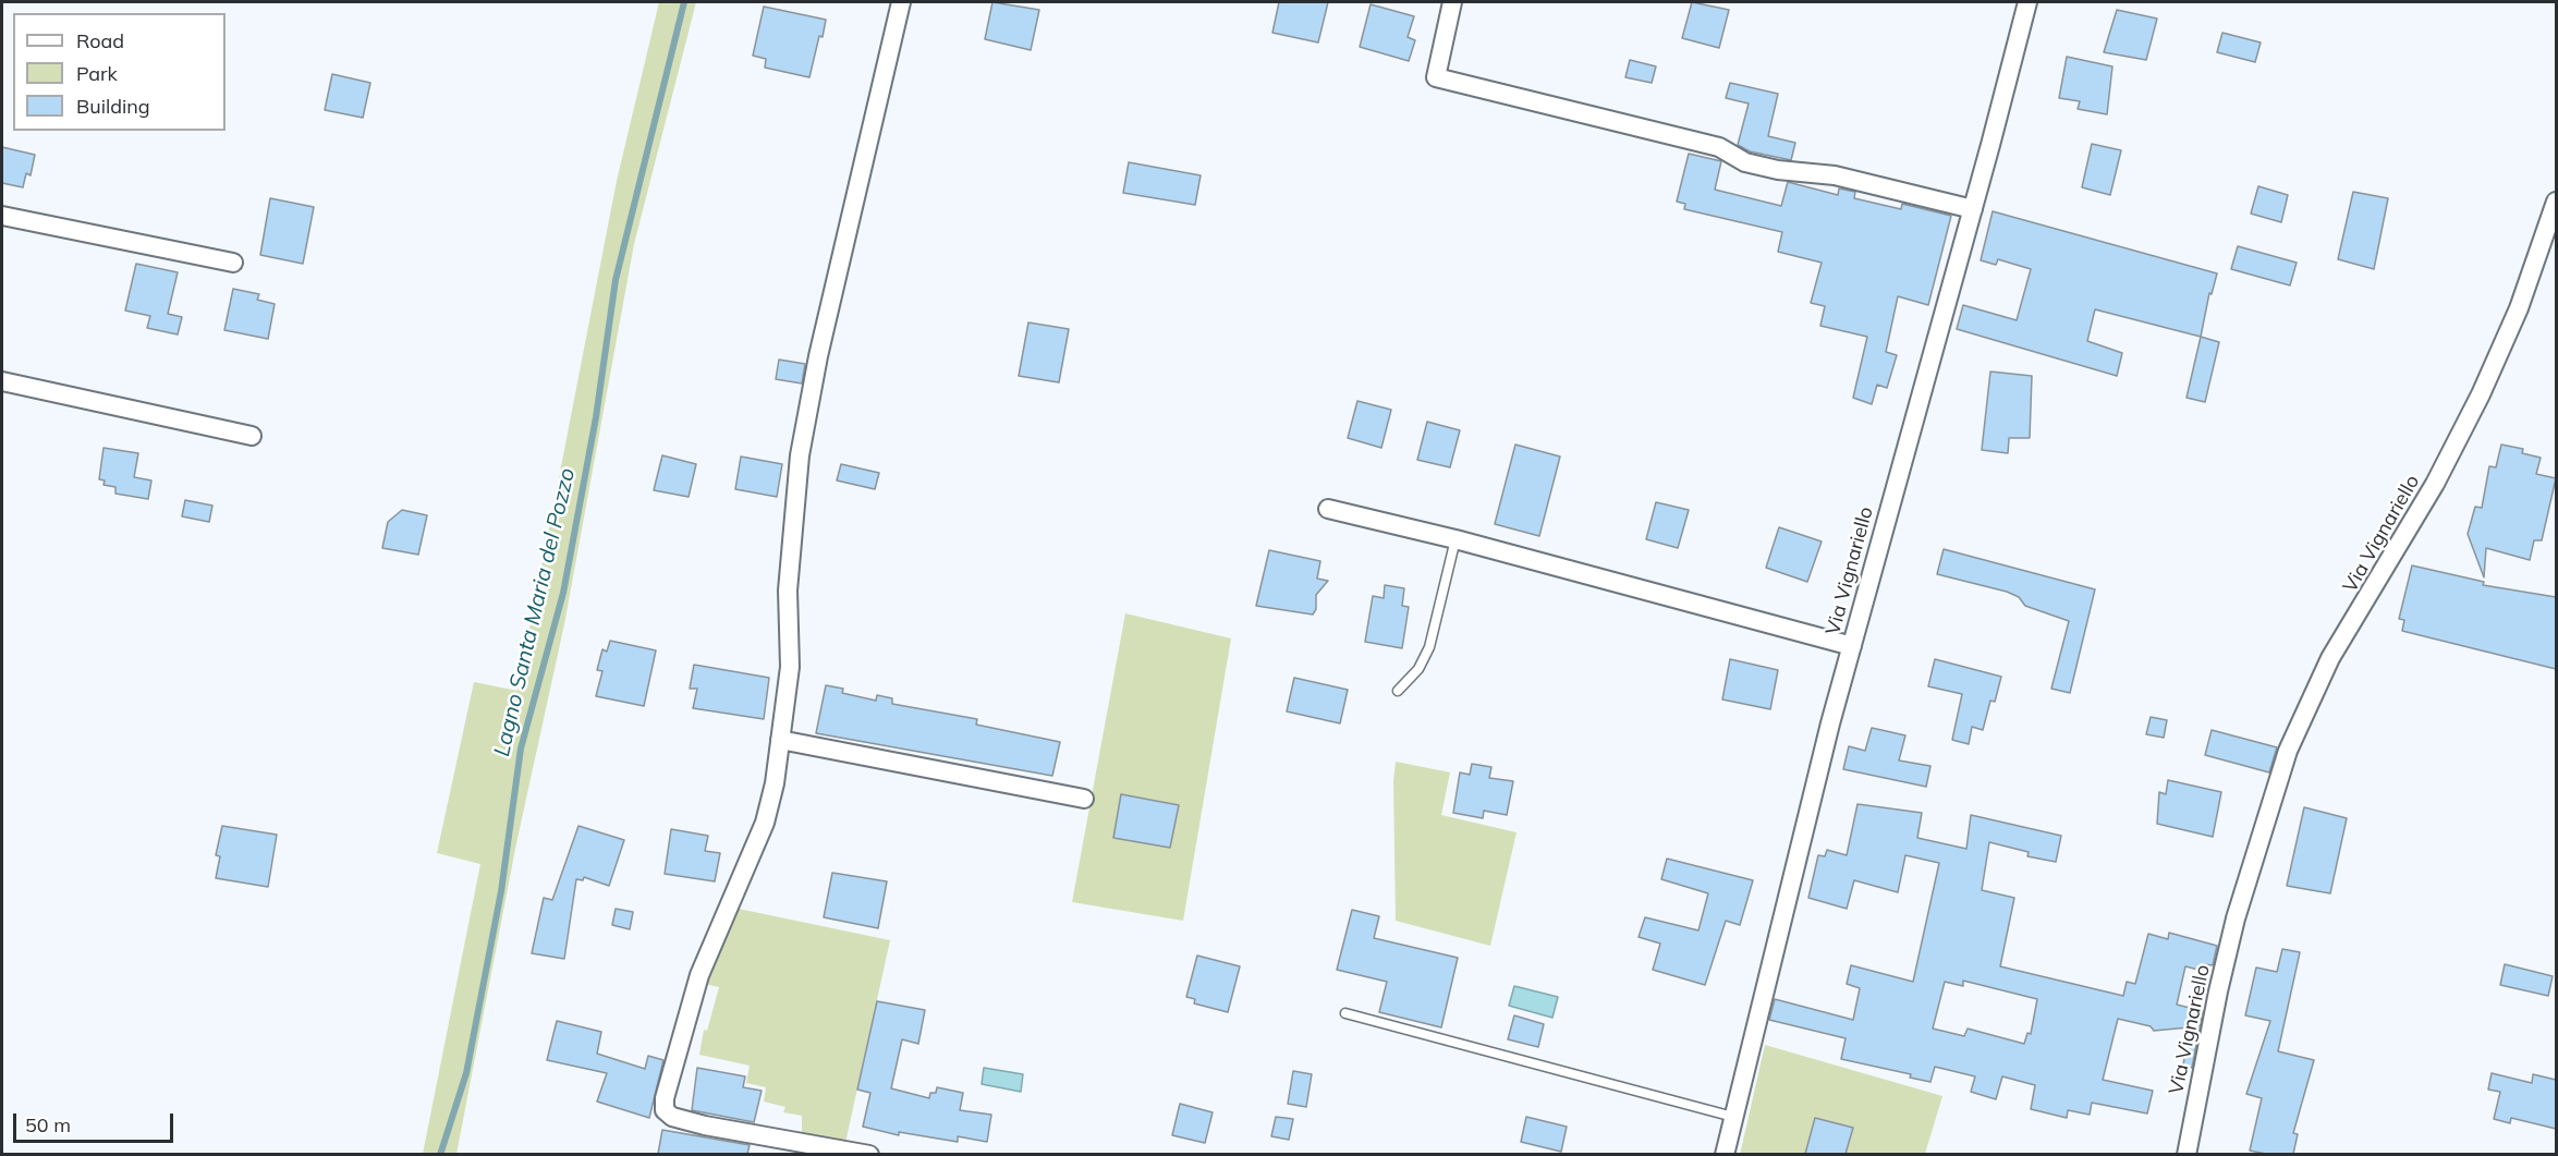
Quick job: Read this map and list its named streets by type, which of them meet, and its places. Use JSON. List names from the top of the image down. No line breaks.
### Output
{"streets":{"street":["Via Vignariello"]},"water":["Lagno Santa Maria del Pozzo"],"legend":["Road","Park","Building"],"scale_bar":"50 m"}
